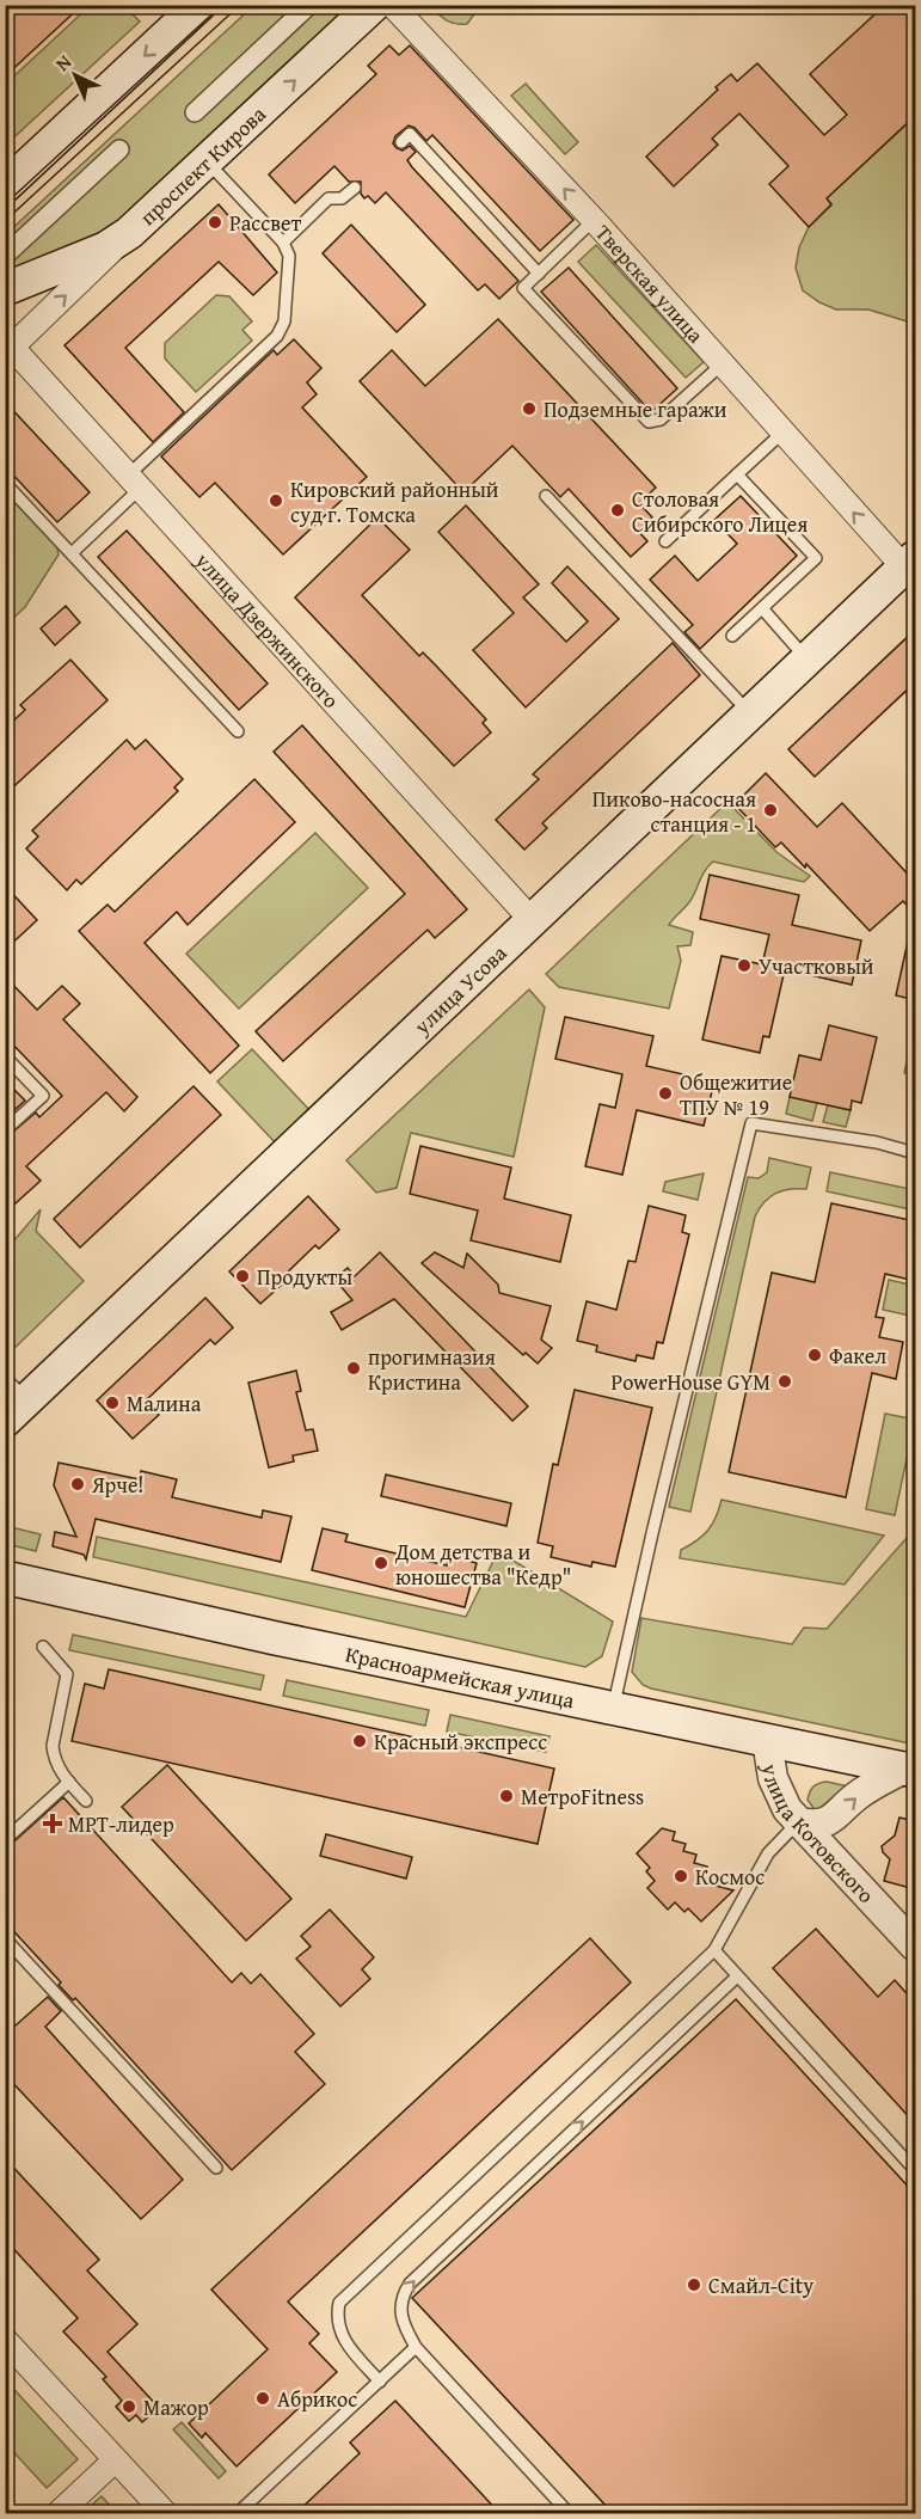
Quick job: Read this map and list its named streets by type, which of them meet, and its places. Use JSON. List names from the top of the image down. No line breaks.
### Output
{"streets":{"main road":["проспект Кирова","улица Усова","Красноармейская улица"],"street":["Тверская улица","улица Дзержинского","улица Котовского"]},"crossings":[["Тверская улица","улица Усова"],["улица Дзержинского","улица Усова"],["Красноармейская улица","улица Котовского"]],"one_way":["Тверская улица"],"places":{"other":["Рассвет","Подземные гаражи","Кировский районный суд г. Томска","Столовая Сибирского Лицея","Пиково-насосная станция - 1","Участковый","Общежитие ТПУ № 19","Продукты","Факел","прогимназия Кристина","PowerHouse GYM","Малина","Ярче!","Дом детства и юношества \"Кедр\"","Красный экспресс","МетроFitness","Космос","Смайл-City","Абрикос","Мажор"],"health":["МРТ-лидер"]},"north":"top left"}
